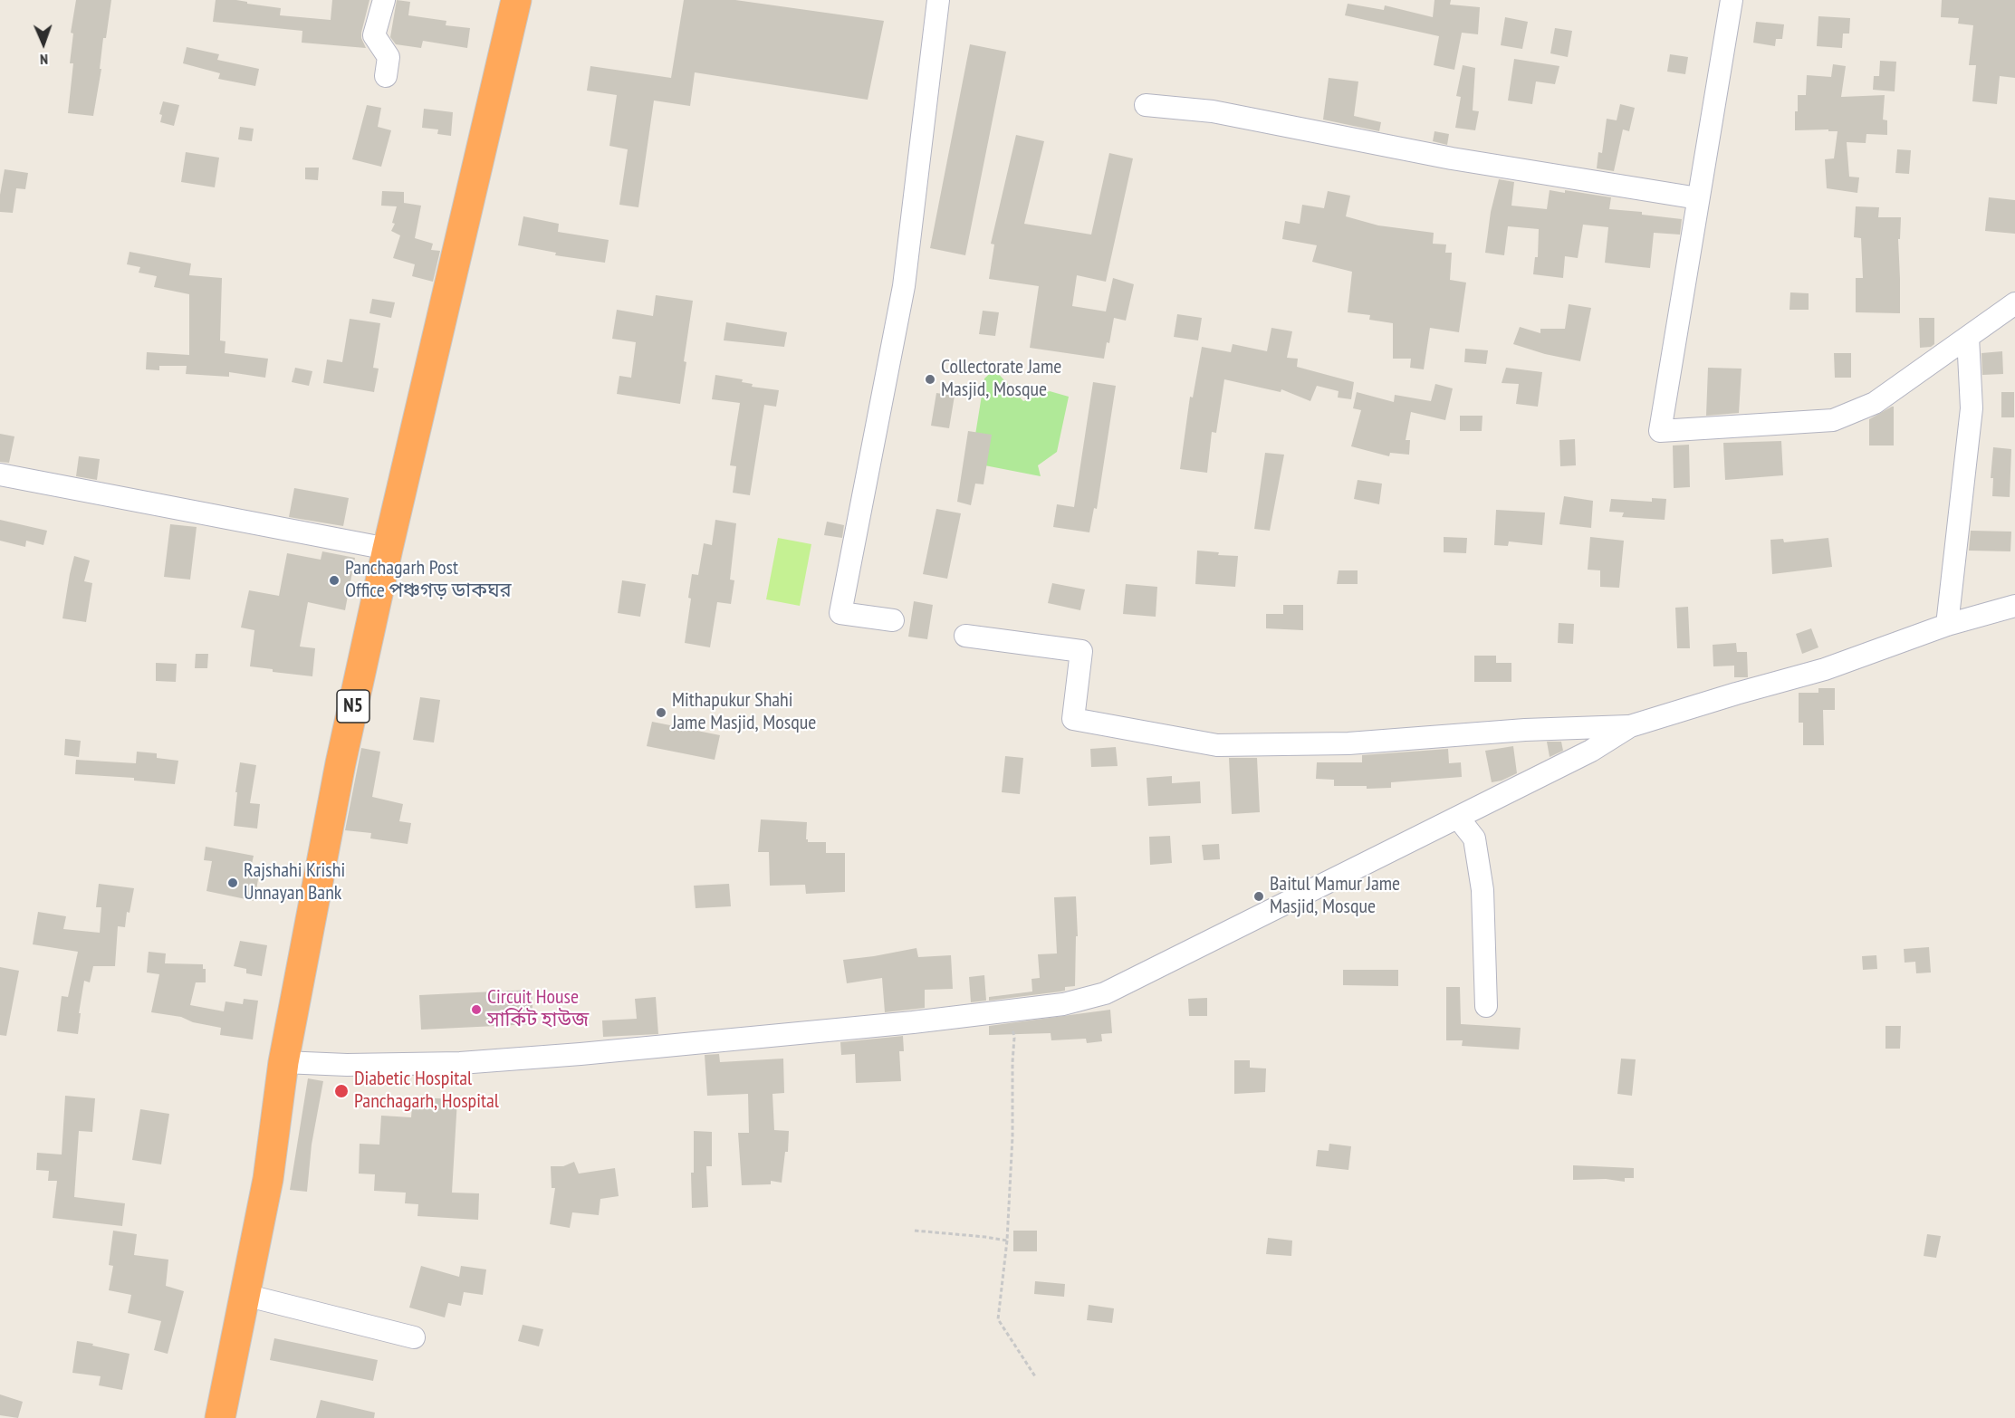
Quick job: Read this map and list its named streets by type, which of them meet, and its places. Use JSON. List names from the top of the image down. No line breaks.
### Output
{"streets":{"highway":["N5"]},"places":["Collectorate Jame Masjid, Mosque","Panchagarh Post Office পঞ্চগড় ডাকঘর","Mithapukur Shahi Jame Masjid, Mosque","Rajshahi Krishi Unnayan Bank","Baitul Mamur Jame Masjid, Mosque","Circuit House সার্কিট হাউজ","Diabetic Hospital Panchagarh, Hospital"],"north":"bottom"}
